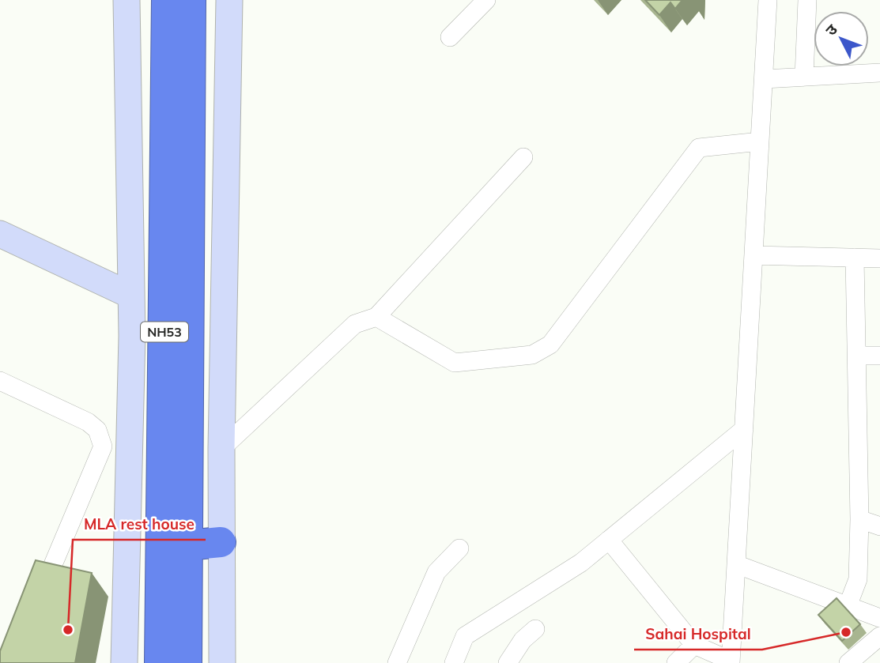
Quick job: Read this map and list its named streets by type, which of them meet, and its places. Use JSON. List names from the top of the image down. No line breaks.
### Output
{"streets":{"highway":["NH53"]},"places":["MLA rest house","Sahai Hospital"],"north":"top left"}
